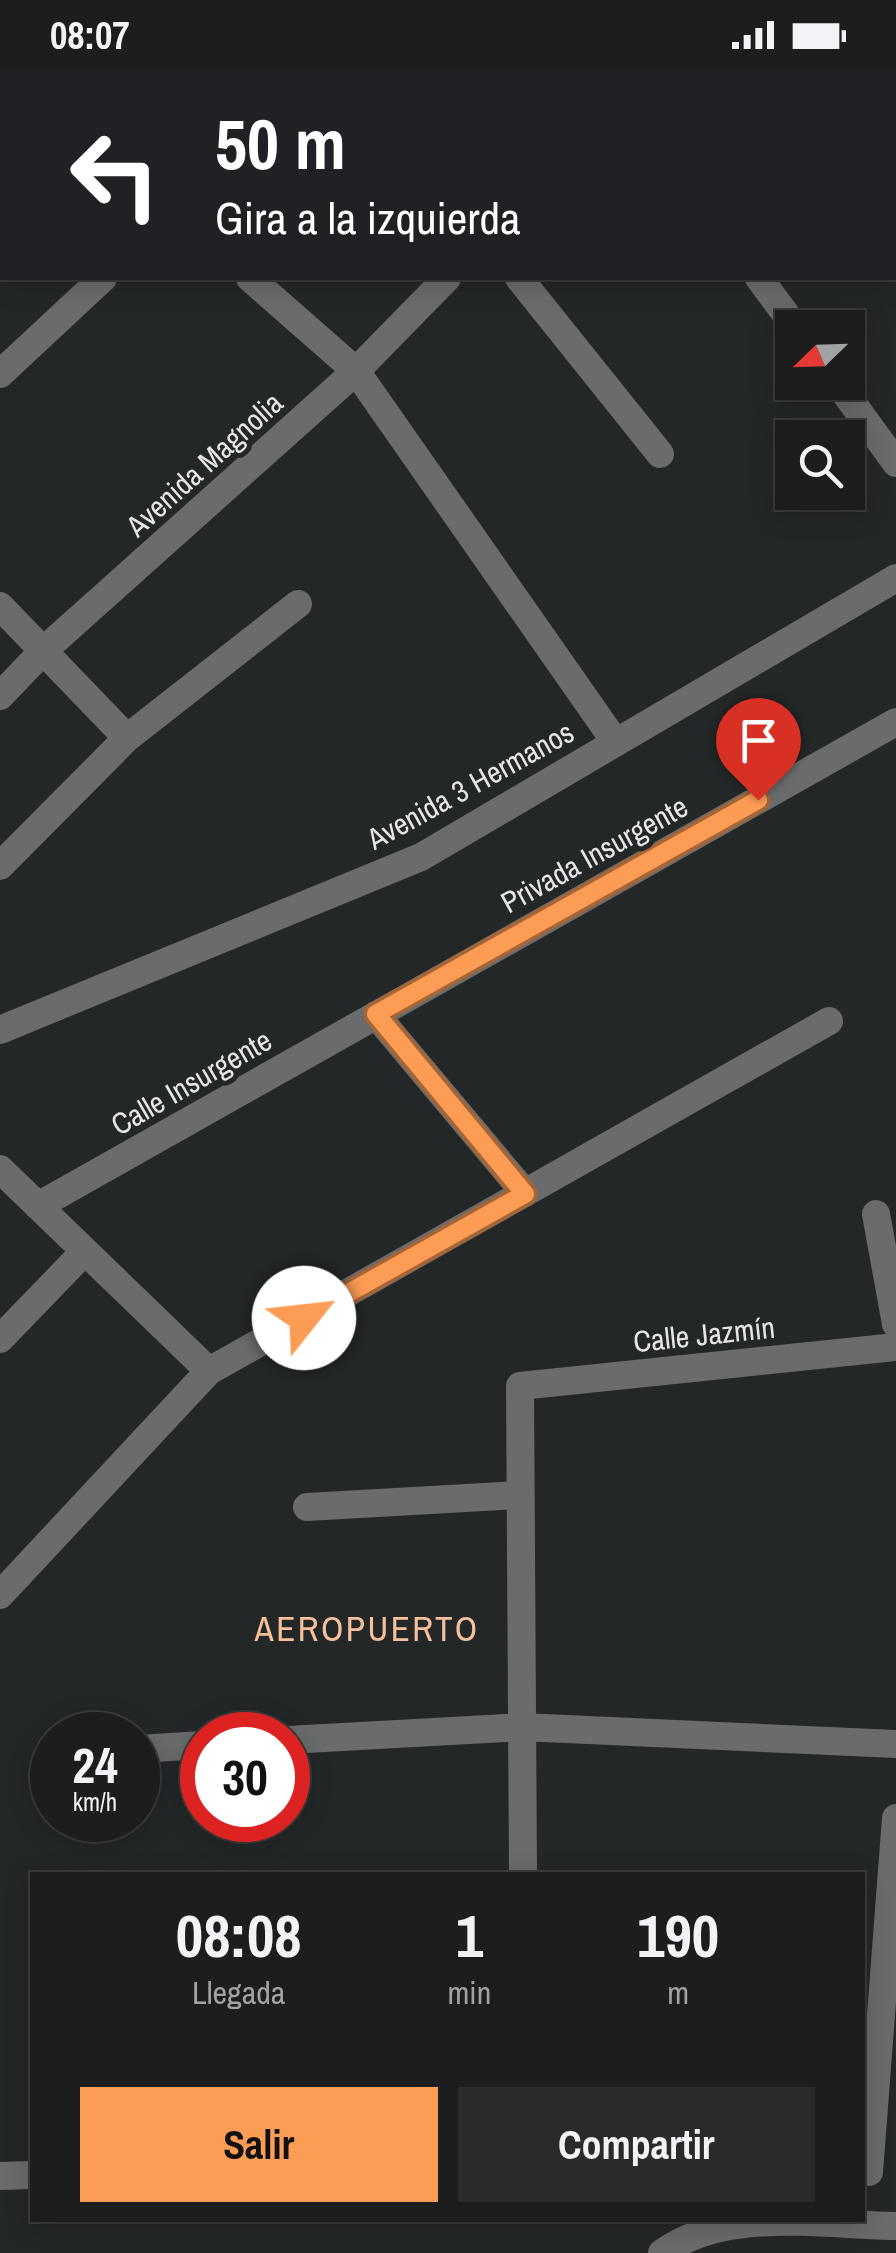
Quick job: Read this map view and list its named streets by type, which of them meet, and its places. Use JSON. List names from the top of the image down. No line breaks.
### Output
{"streets":{"street":["Avenida Magnolia","Avenida 3 Hermanos","Privada Insurgente","Calle Insurgente","Calle Jazmín"]},"crossings":[["Privada Insurgente","Calle Insurgente"]],"districts":["AEROPUERTO"],"north":"bottom left","page":{"status":"08:07","turn":["50 m","Gira a la izquierda"],"speed":"24 km/h","limit":"30","eta":["08:08","Llegada","1","min","190","m"],"buttons":["Salir","Compartir"]}}
